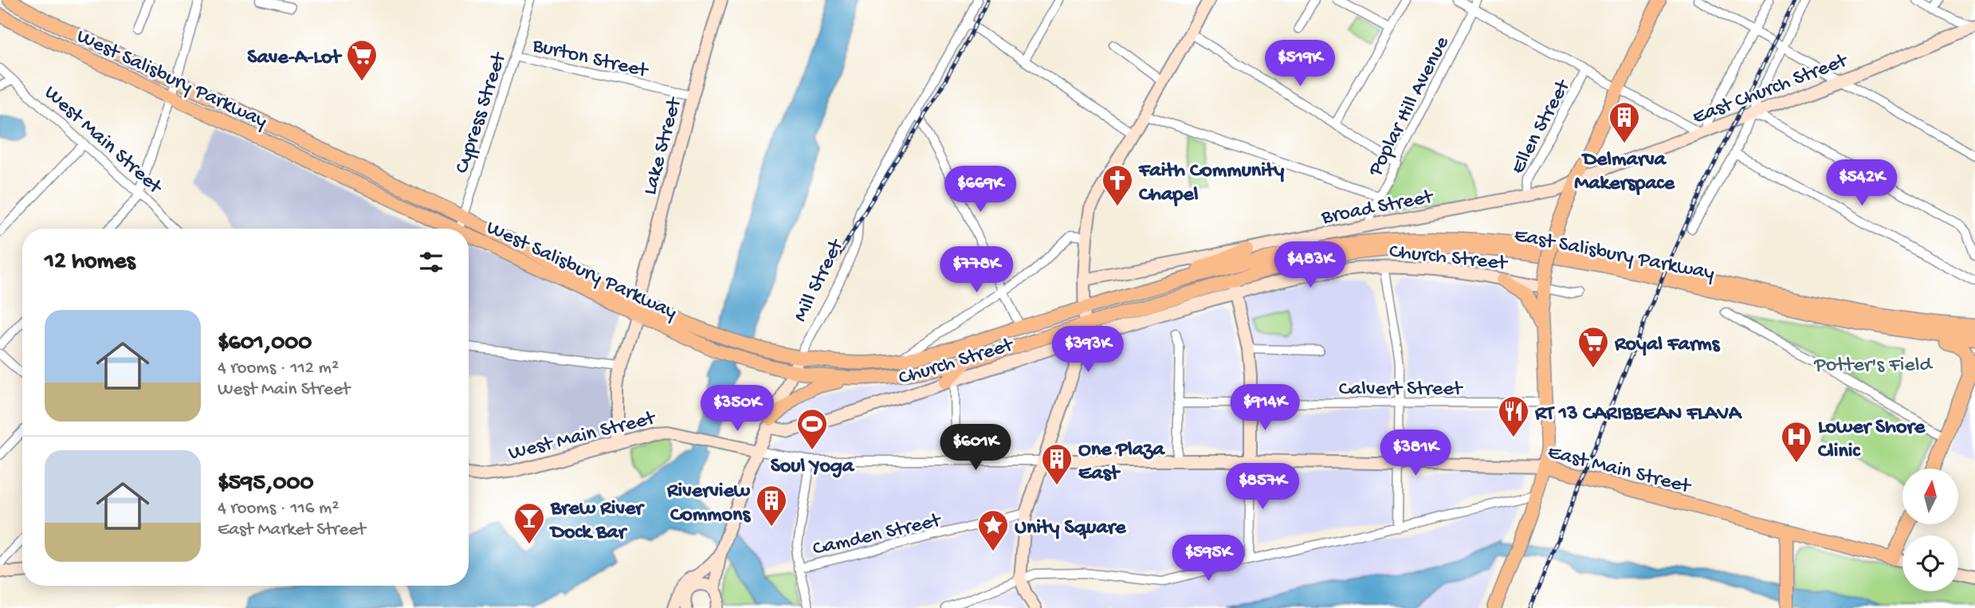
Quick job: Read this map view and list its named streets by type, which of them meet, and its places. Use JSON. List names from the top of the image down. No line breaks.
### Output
{"streets":{"main road":["West Salisbury Parkway","East Salisbury Parkway","East Main Street"],"street":["Burton Street","East Church Street","Poplar Hill Avenue","Cypress Street","Ellen Street","West Main Street","Lake Street","Broad Street","Church Street","Mill Street","Calvert Street","Camden Street"]},"crossings":[["Burton Street","Cypress Street"],["Burton Street","Lake Street"],["West Salisbury Parkway","Cypress Street"],["West Salisbury Parkway","Lake Street"],["West Salisbury Parkway","East Salisbury Parkway"],["West Salisbury Parkway","Mill Street"],["East Church Street","Broad Street"],["Poplar Hill Avenue","Broad Street"],["Ellen Street","Broad Street"],["West Main Street","Lake Street"],["West Main Street","Mill Street"],["West Main Street","East Main Street"],["East Salisbury Parkway","Church Street"],["Church Street","Mill Street"]],"parks":["Potter's Field"],"places":{"supermarket":["Save-A-Lot","Royal Farms"],"building":["Delmarva Makerspace","One Plaza East","Riverview Commons"],"church":["Faith Community Chapel"],"restaurant":["RT 13 CARIBBEAN FLAVA"],"sports":["Soul Yoga"],"hospital":["Lower Shore Clinic"],"bar":["Brew River Dock Bar"],"place":["Unity Square"]},"north":"top","page":{"price":["$519K","$542K","$669K","$483K","$778K","$393K","$914K","$350K","$601K","$381K","$857K","$595K"],"heading":"12 homes","list":[{"name":"$601,000","note":"4 rooms · 112 m² · West Main Street"},{"name":"$595,000","note":"4 rooms · 116 m² · East Market Street"}]}}
